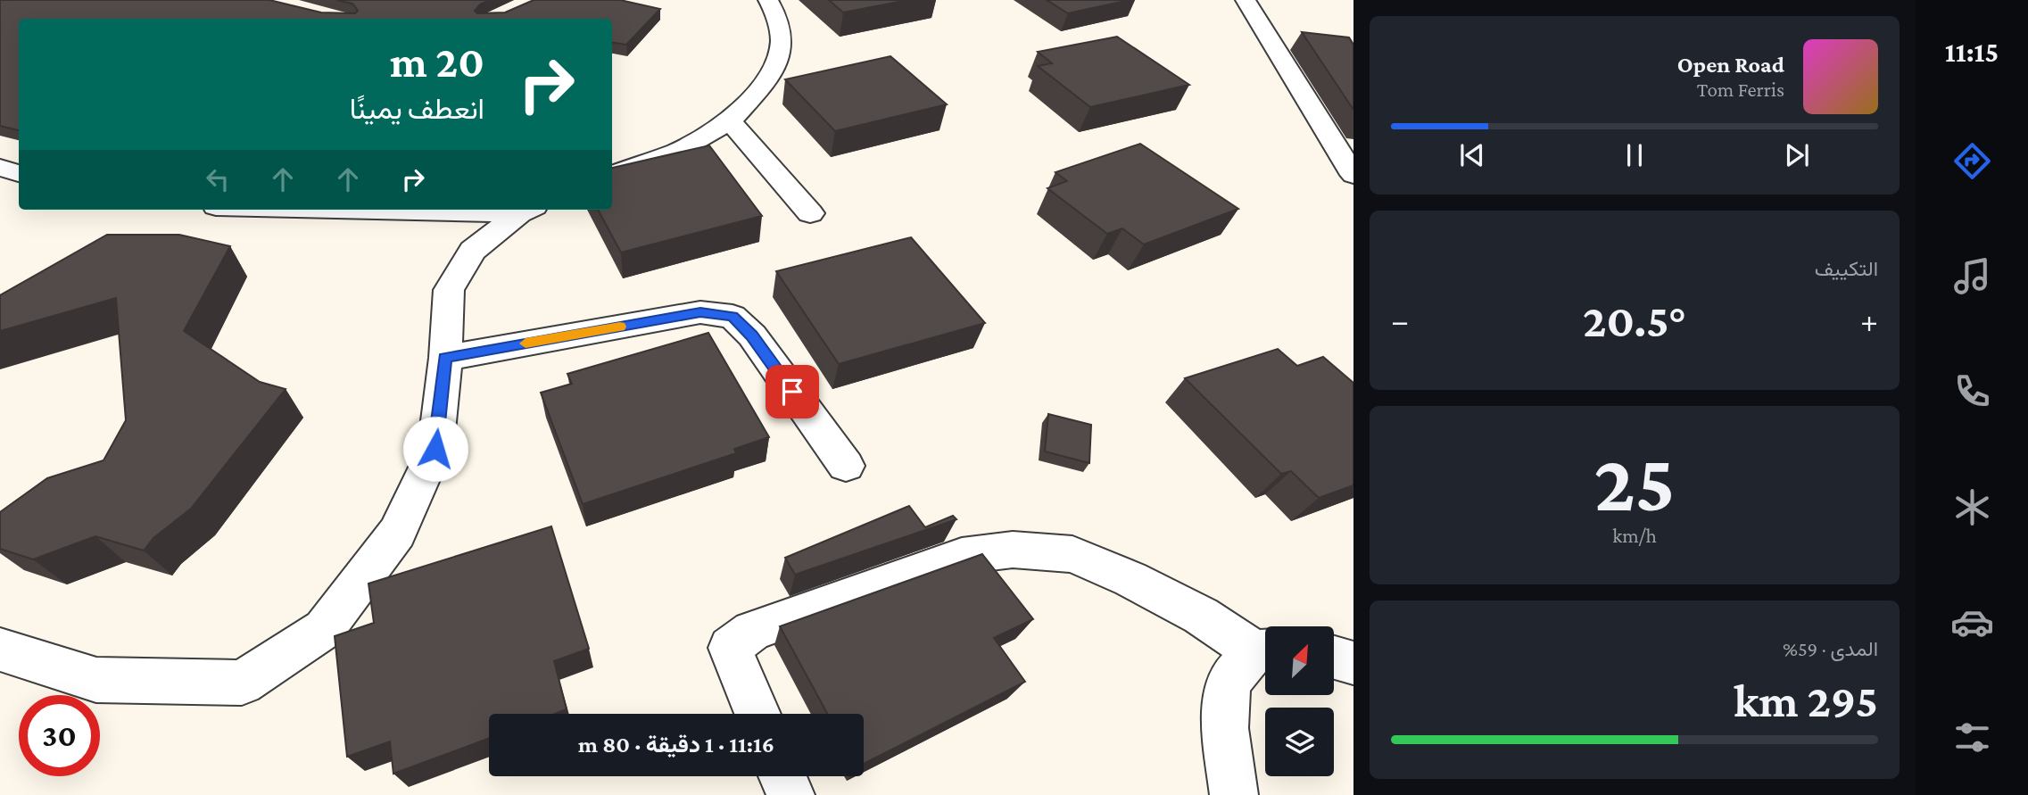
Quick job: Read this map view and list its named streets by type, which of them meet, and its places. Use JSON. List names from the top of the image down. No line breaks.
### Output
{"north":"top right","page":{"tabs":"11:15","turn":["20 m","انعطف يمينًا"],"song":["Open Road","Tom Ferris"],"tile":["التكييف",["25","km/h"],["المدى · 59%","295 km"]],"heat":["−","20.5°","+"],"limit":"30","trip":"11:16 · 1 دقيقة · 80 m"}}
